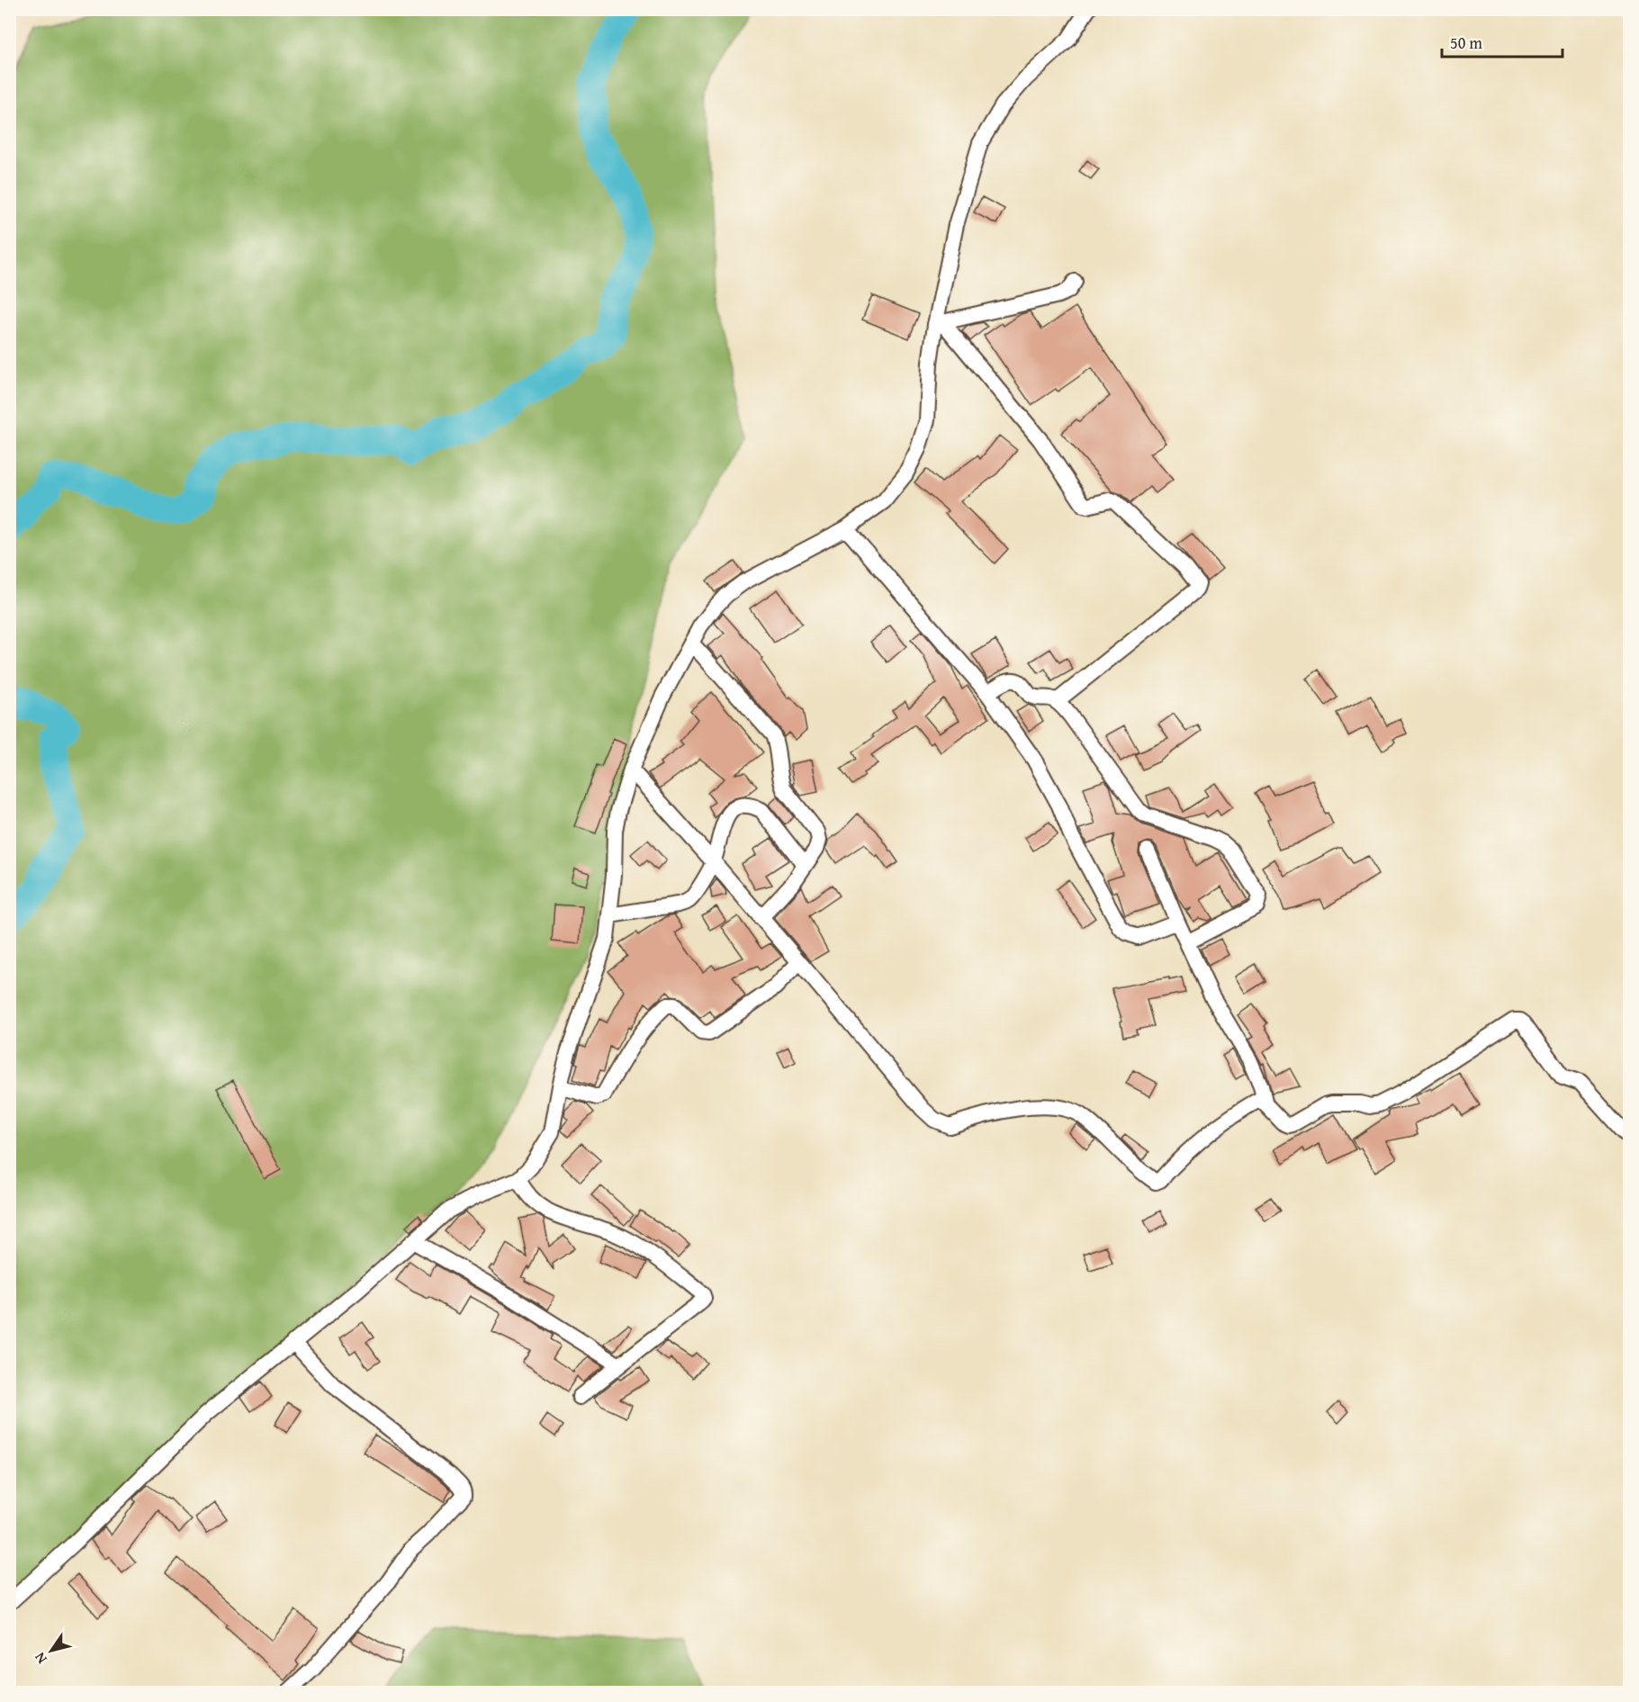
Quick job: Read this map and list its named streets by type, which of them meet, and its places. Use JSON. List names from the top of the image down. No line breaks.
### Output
{"scale_bar":"50 m","north":"bottom left"}
